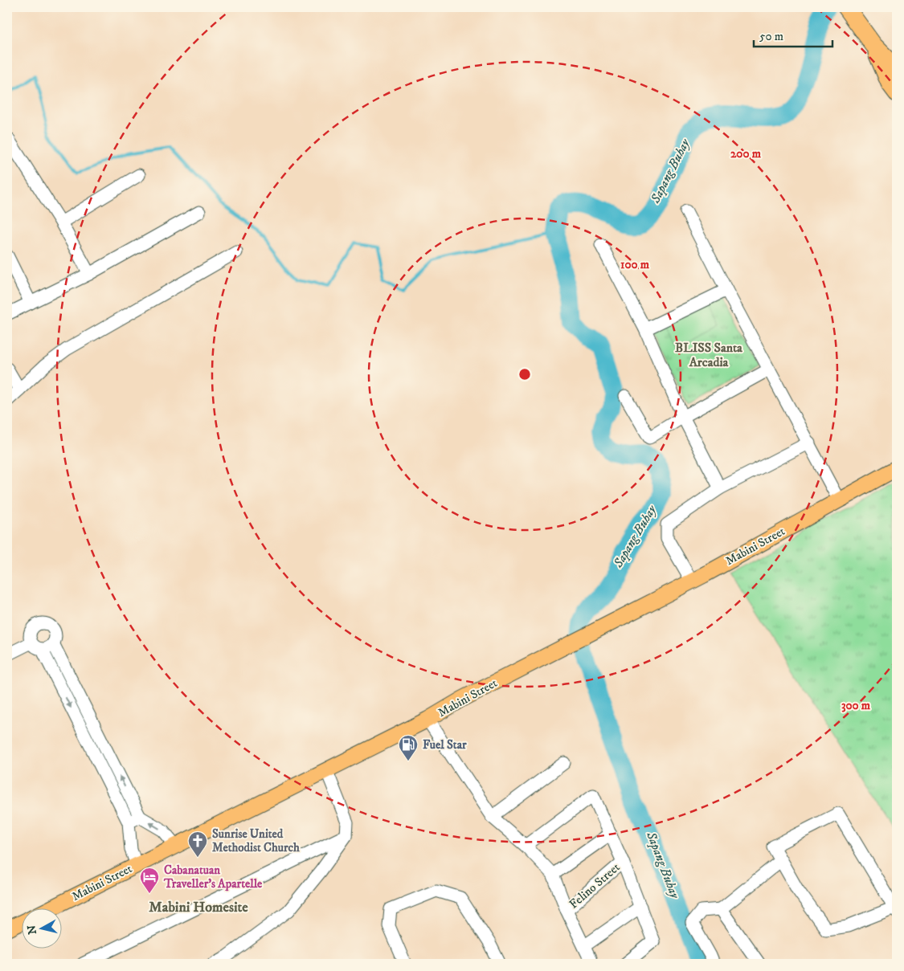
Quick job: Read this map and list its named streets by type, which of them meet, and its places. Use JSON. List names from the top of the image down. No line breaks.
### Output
{"streets":{"main road":["Mabini Street"],"street":["Felino Street"]},"districts":["BLISS Santa Arcadia","Mabini Homesite"],"water":["Sapang Buhay"],"places":{"fuel station":["Fuel Star"],"church":["Sunrise United Methodist Church"],"hotel":["Cabanatuan Traveller's Apartelle"]},"scale_bar":"50 m","north":"left","rings":["200 m","100 m","300 m"]}
